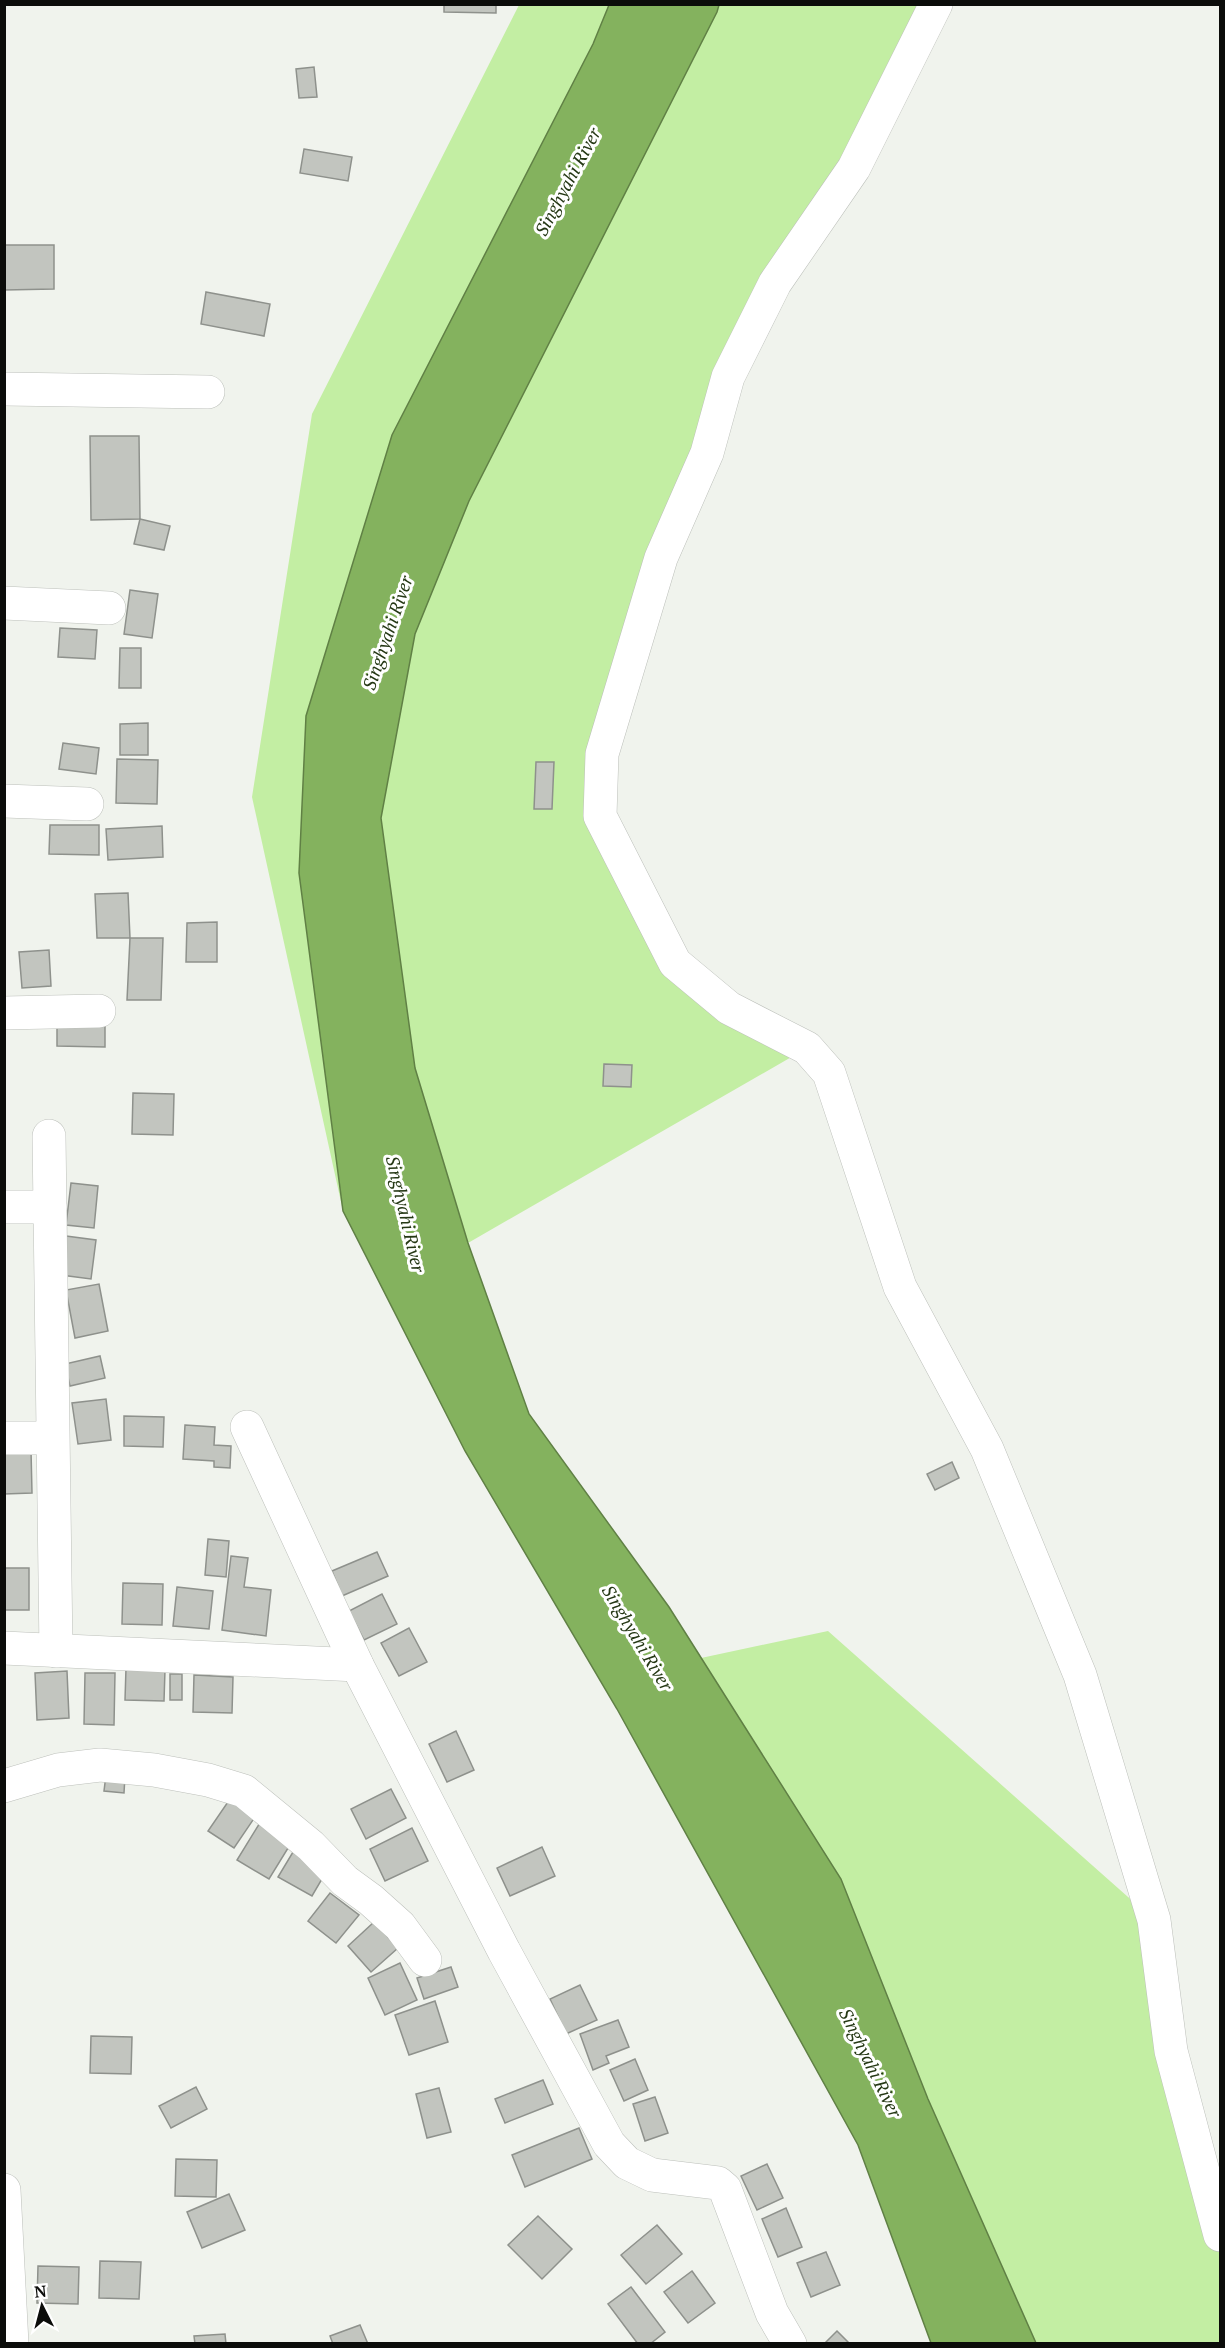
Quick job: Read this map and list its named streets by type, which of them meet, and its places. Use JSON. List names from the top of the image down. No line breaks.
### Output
{"water":["Singhyahi River"],"north":"top"}
